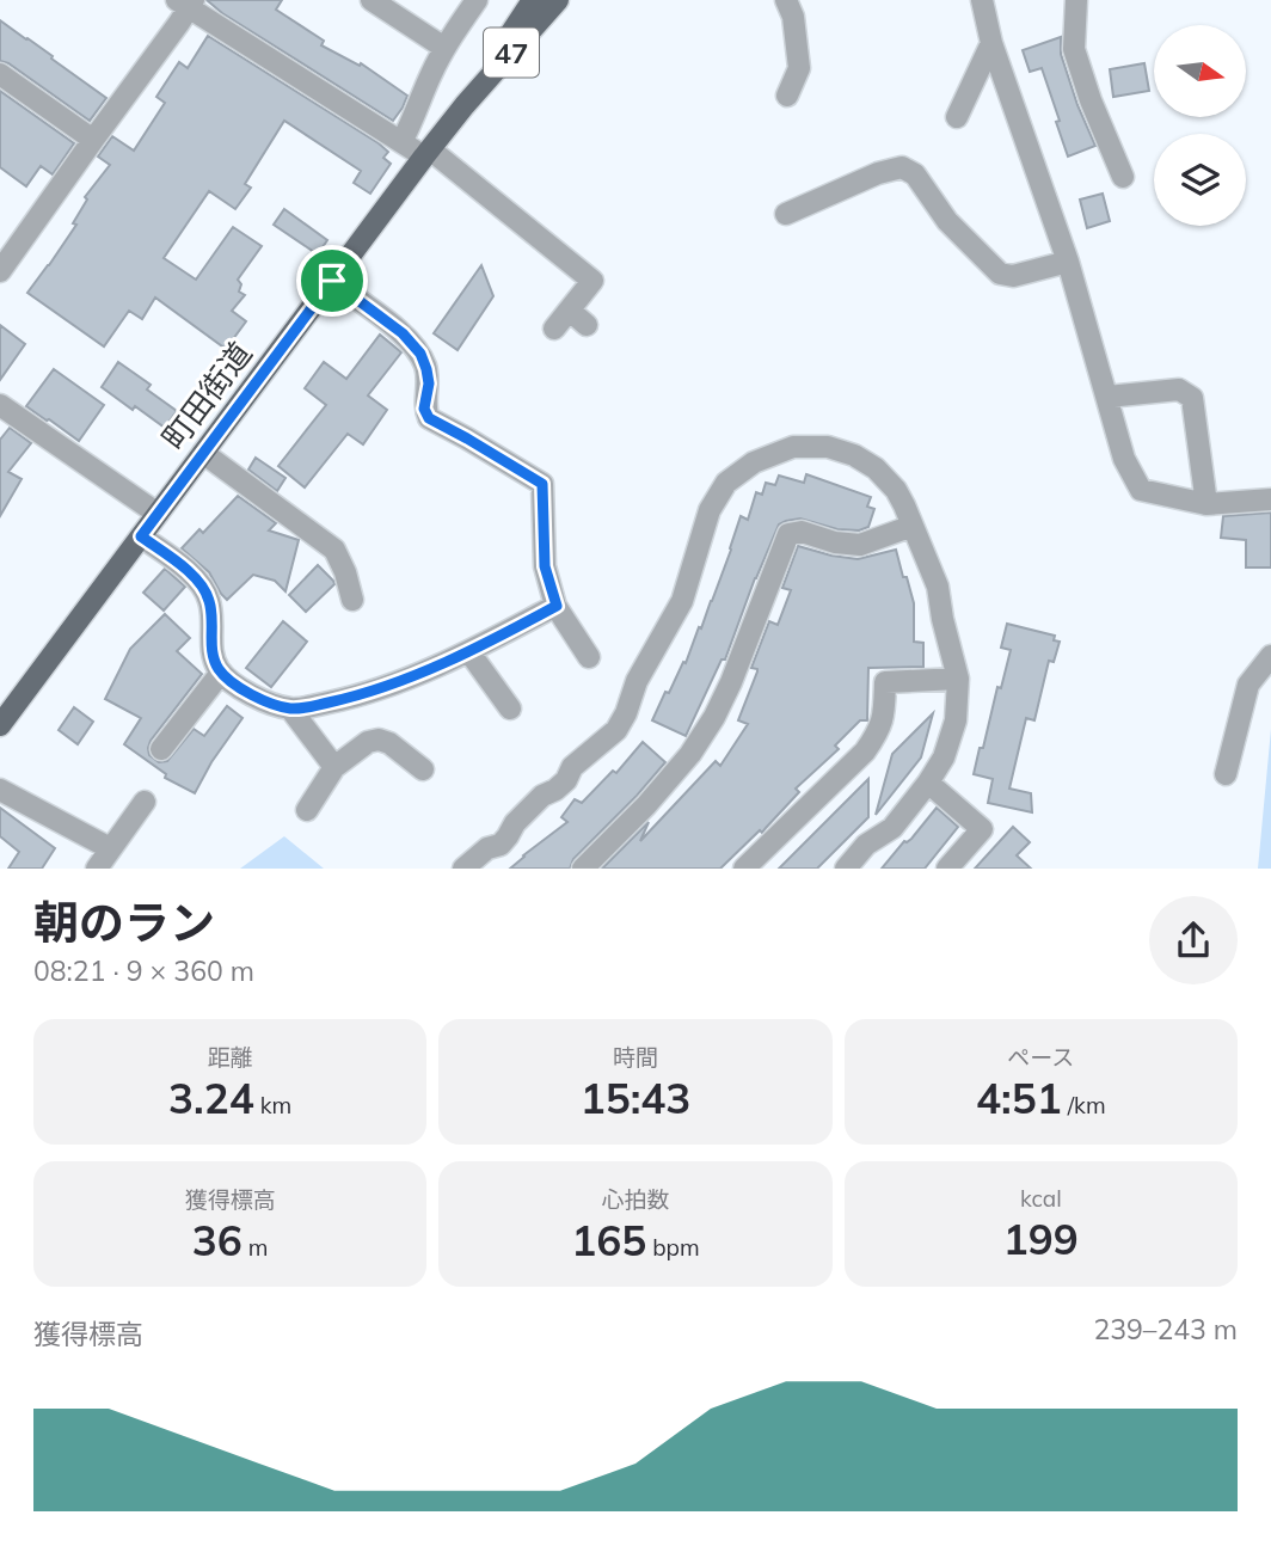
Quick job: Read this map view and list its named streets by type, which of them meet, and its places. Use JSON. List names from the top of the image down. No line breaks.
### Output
{"streets":{"main road":["47","町田街道"]},"north":"right","page":{"heading":["朝のラン","08:21 · 9 × 360 m"],"stats":[["距離","3.24 km"],["時間","15:43"],["ペース","4:51 /km"],["獲得標高","36 m"],["心拍数","165 bpm"],["kcal","199"]],"chart":["獲得標高","239–243 m"]}}
